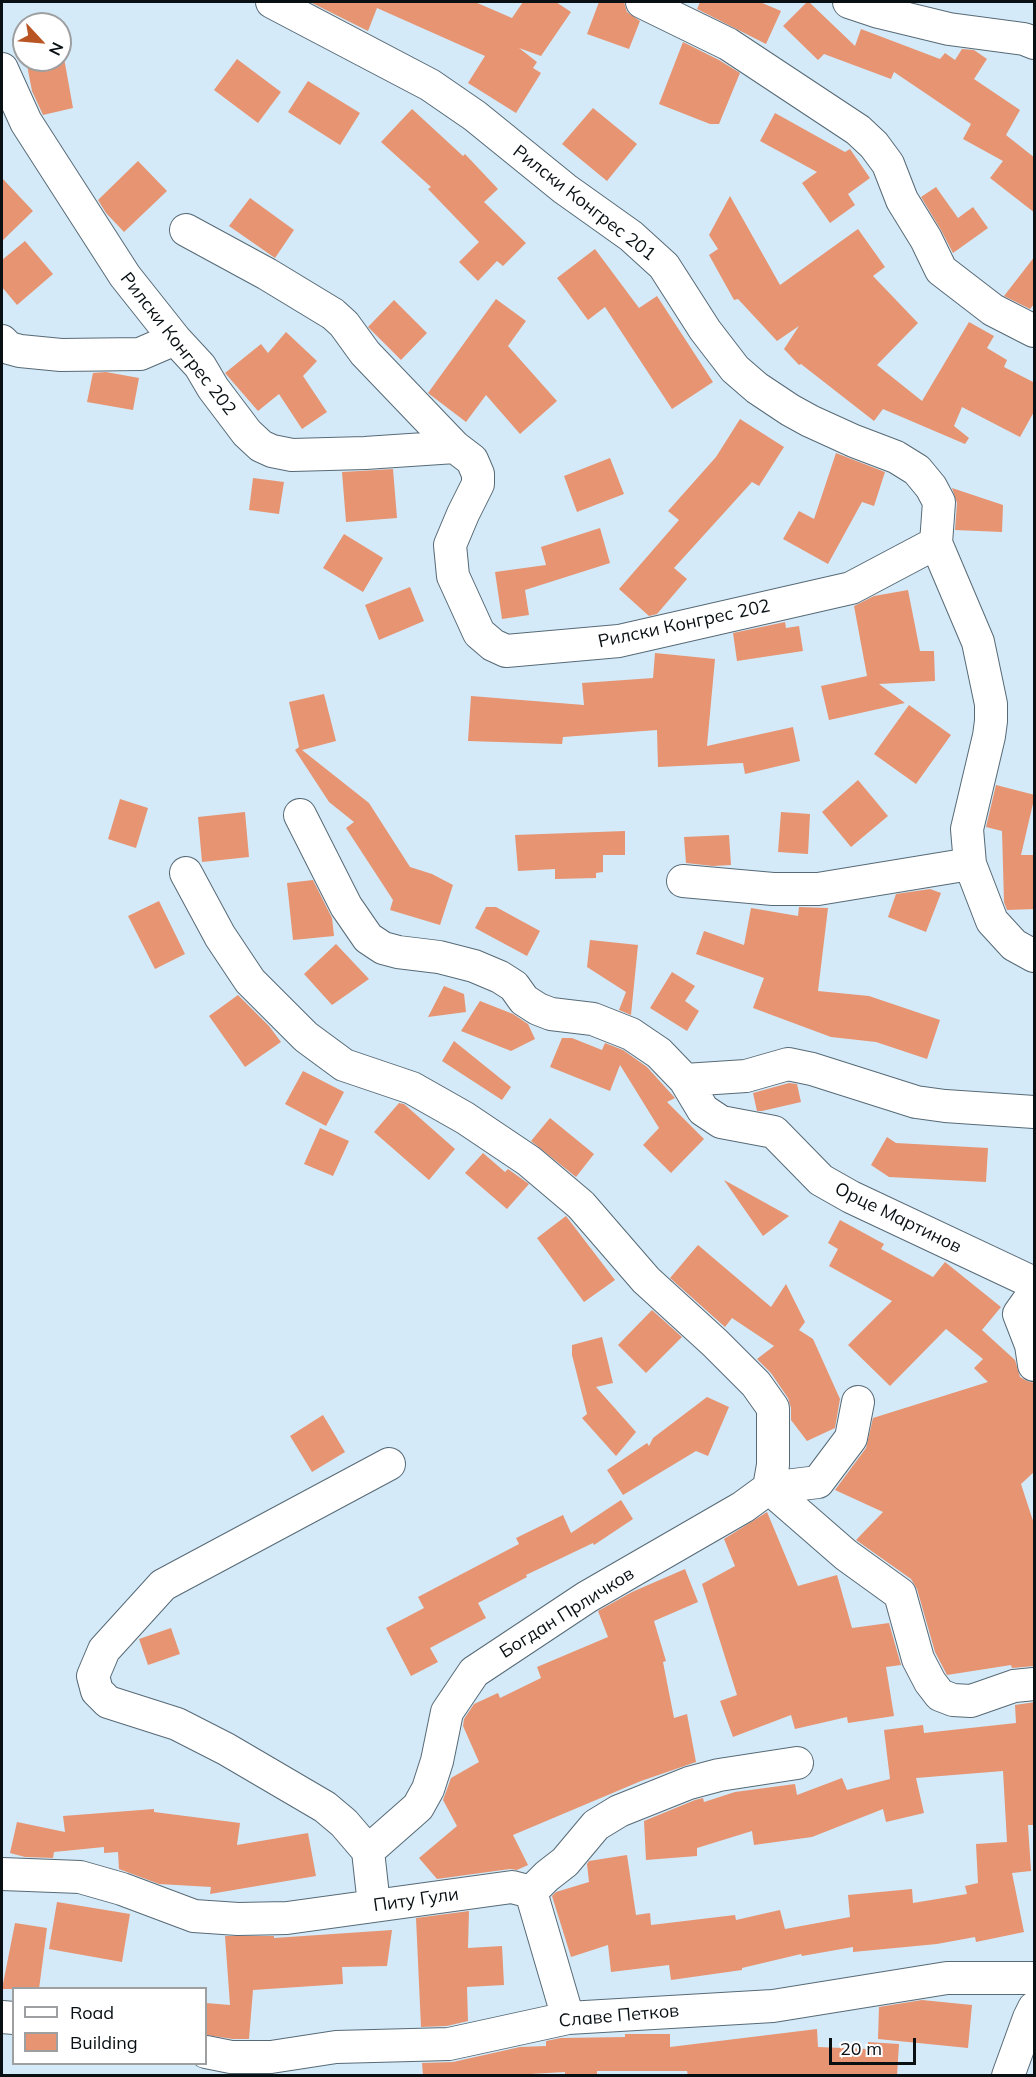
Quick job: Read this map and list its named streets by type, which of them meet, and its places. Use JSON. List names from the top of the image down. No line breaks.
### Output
{"streets":{"street":["Рилски Конгрес 201","Рилски Конгрес 202","Орце Мартинов","Богдан Прличков","Питу Гули","Славе Петков"]},"crossings":[["Рилски Конгрес 201","Рилски Конгрес 202"]],"legend":["Road","Building"],"scale_bar":"20 m","north":"bottom right"}
